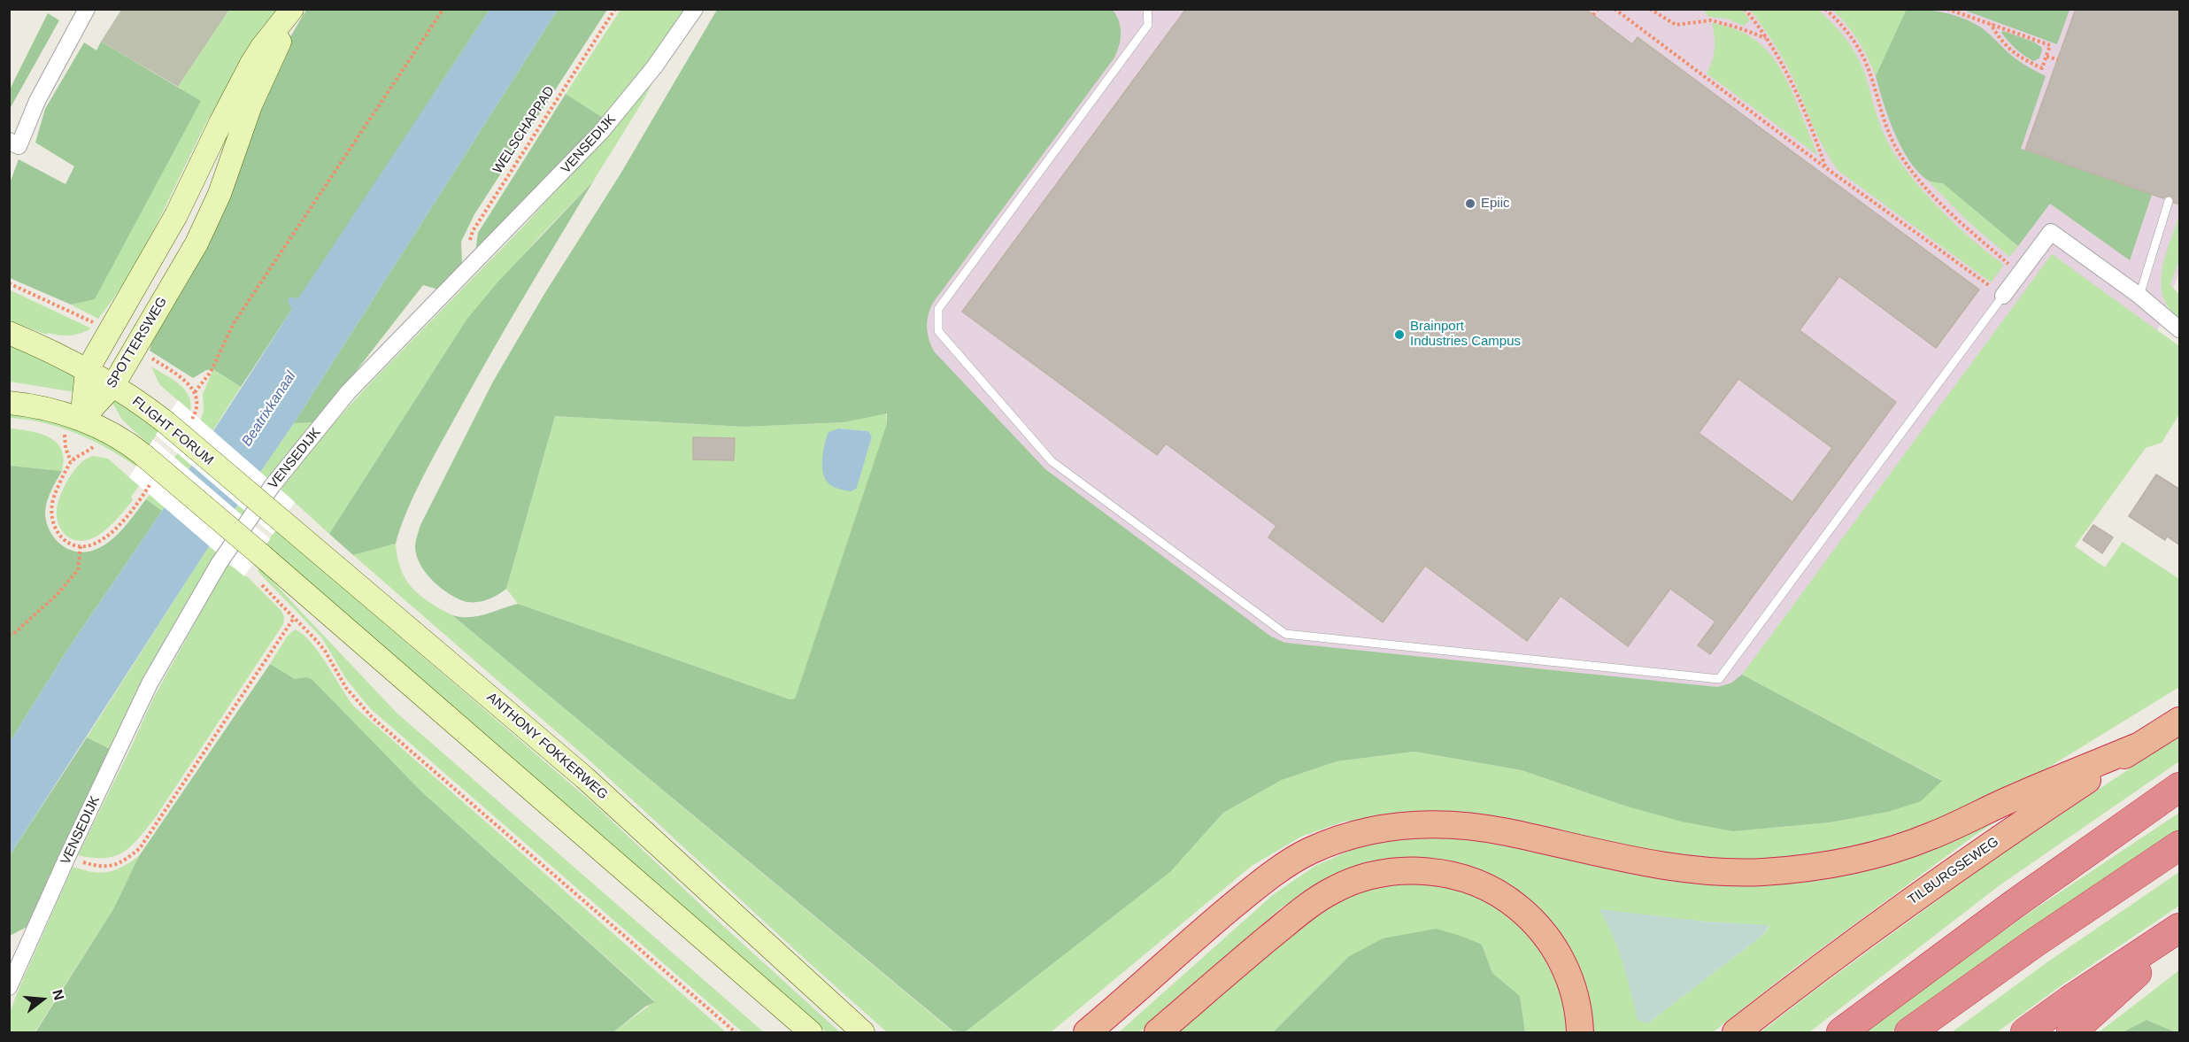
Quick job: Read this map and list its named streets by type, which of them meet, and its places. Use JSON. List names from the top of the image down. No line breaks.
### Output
{"streets":{"highway":["TILBURGSEWEG"],"main road":["SPOTTERSWEG","FLIGHT FORUM","ANTHONY FOKKERWEG"],"street":["VENSEDIJK"],"path":["WELSCHAPPAD"]},"crossings":[["WELSCHAPPAD","VENSEDIJK"],["SPOTTERSWEG","FLIGHT FORUM"],["FLIGHT FORUM","ANTHONY FOKKERWEG"]],"water":["Beatrixkanaal"],"places":["Epiic","Brainport Industries Campus"],"north":"right"}
